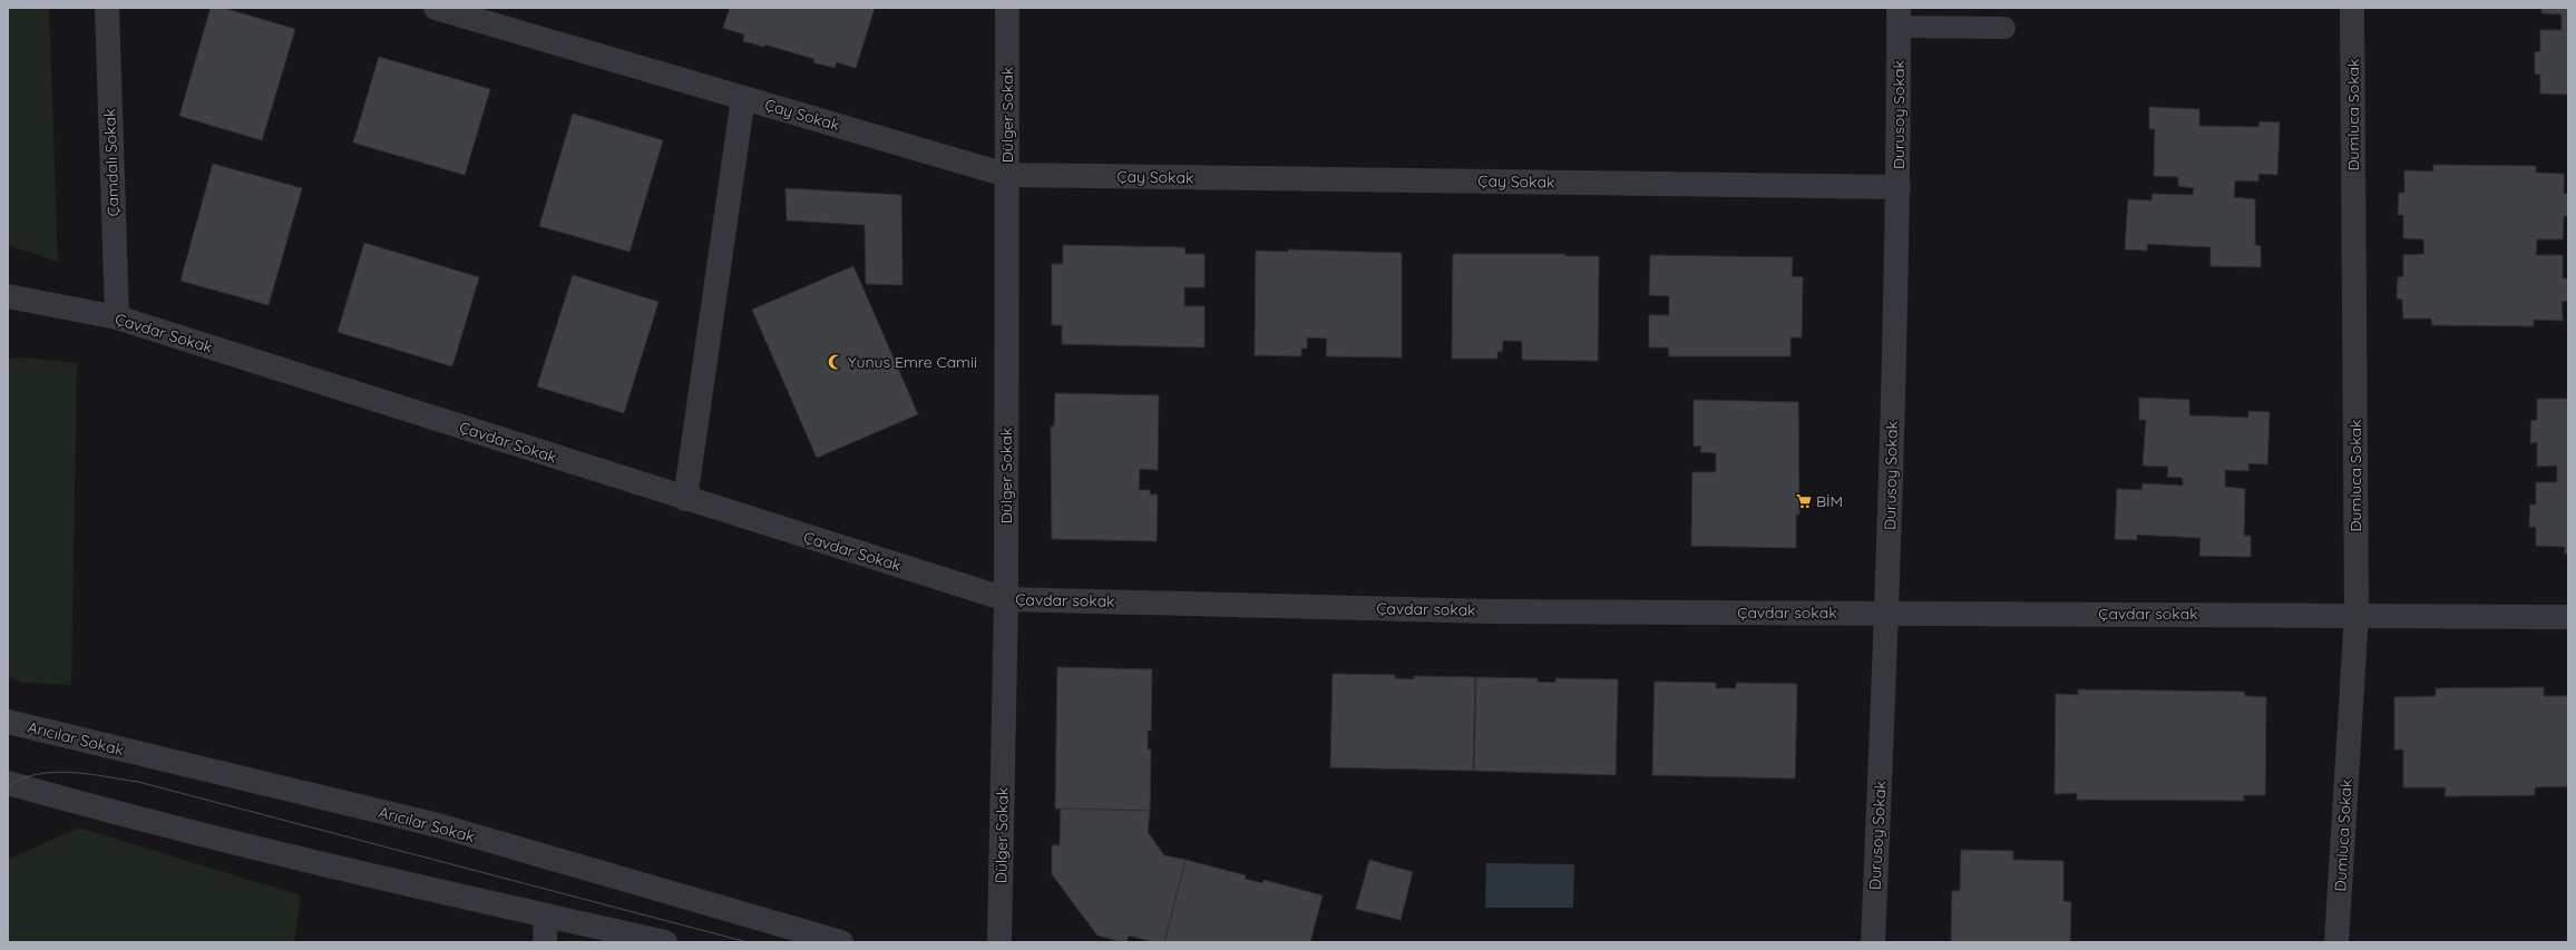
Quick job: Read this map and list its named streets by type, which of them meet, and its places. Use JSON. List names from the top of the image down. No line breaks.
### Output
{"streets":{"street":["Çay Sokak","Dülger Sokak","Durusoy Sokak","Dumluca Sokak","Çamdalı Sokak","Çavdar Sokak","Çavdar sokak","Arıcılar Sokak"]},"crossings":[["Çay Sokak","Dülger Sokak"],["Çay Sokak","Durusoy Sokak"],["Dülger Sokak","Çavdar Sokak"],["Dülger Sokak","Çavdar sokak"],["Durusoy Sokak","Çavdar sokak"],["Dumluca Sokak","Çavdar sokak"],["Çamdalı Sokak","Çavdar Sokak"],["Çavdar Sokak","Çavdar sokak"]],"places":{"mosque":["Yunus Emre Camii"],"supermarket":["BİM"]}}
